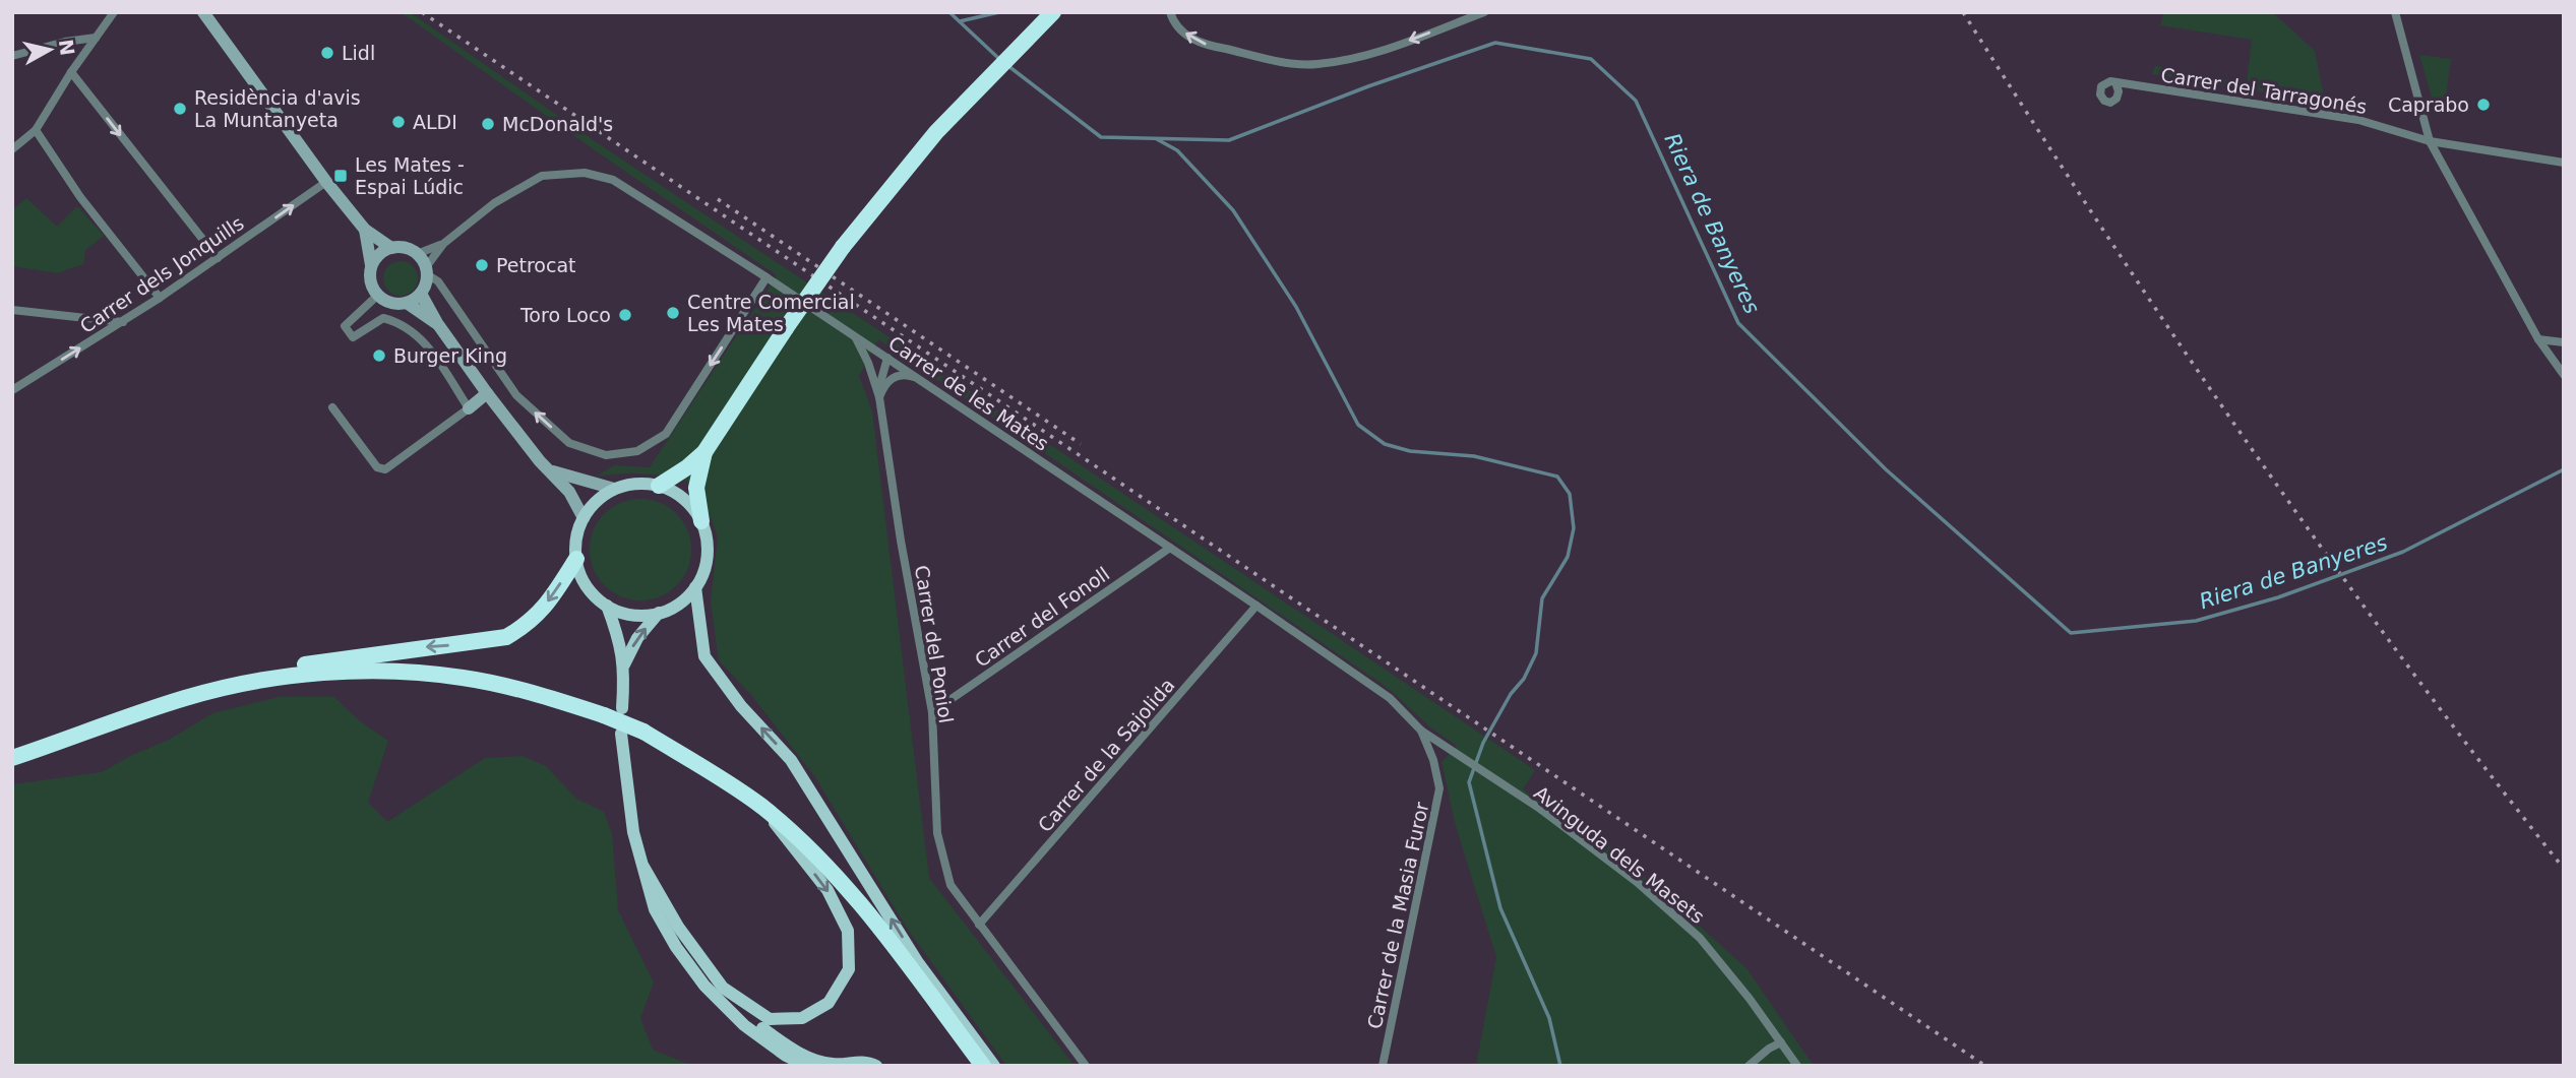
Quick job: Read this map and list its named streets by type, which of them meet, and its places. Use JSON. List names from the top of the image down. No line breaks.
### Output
{"streets":{"street":["Carrer del Tarragonés","Carrer dels Jonquills","Carrer de les Mates","Carrer del Fonoll","Carrer del Poniol","Carrer de la Sajolida","Avinguda dels Masets","Carrer de la Masia Furor"]},"crossings":[["Carrer de les Mates","Carrer del Fonoll"],["Carrer de les Mates","Carrer del Poniol"],["Carrer de les Mates","Carrer de la Sajolida"],["Carrer de les Mates","Avinguda dels Masets"],["Carrer de les Mates","Carrer de la Masia Furor"],["Carrer del Fonoll","Carrer del Poniol"],["Carrer del Poniol","Carrer de la Sajolida"],["Avinguda dels Masets","Carrer de la Masia Furor"]],"one_way":["Carrer dels Jonquills"],"water":["Riera de Banyeres"],"places":{"other":["Lidl","Caprabo","Residència d'avis La Muntanyeta","ALDI","McDonald's","Petrocat","Centre Comercial Les Mates","Toro Loco","Burger King"],"transit":["Les Mates - Espai Lúdic"]},"north":"right"}
